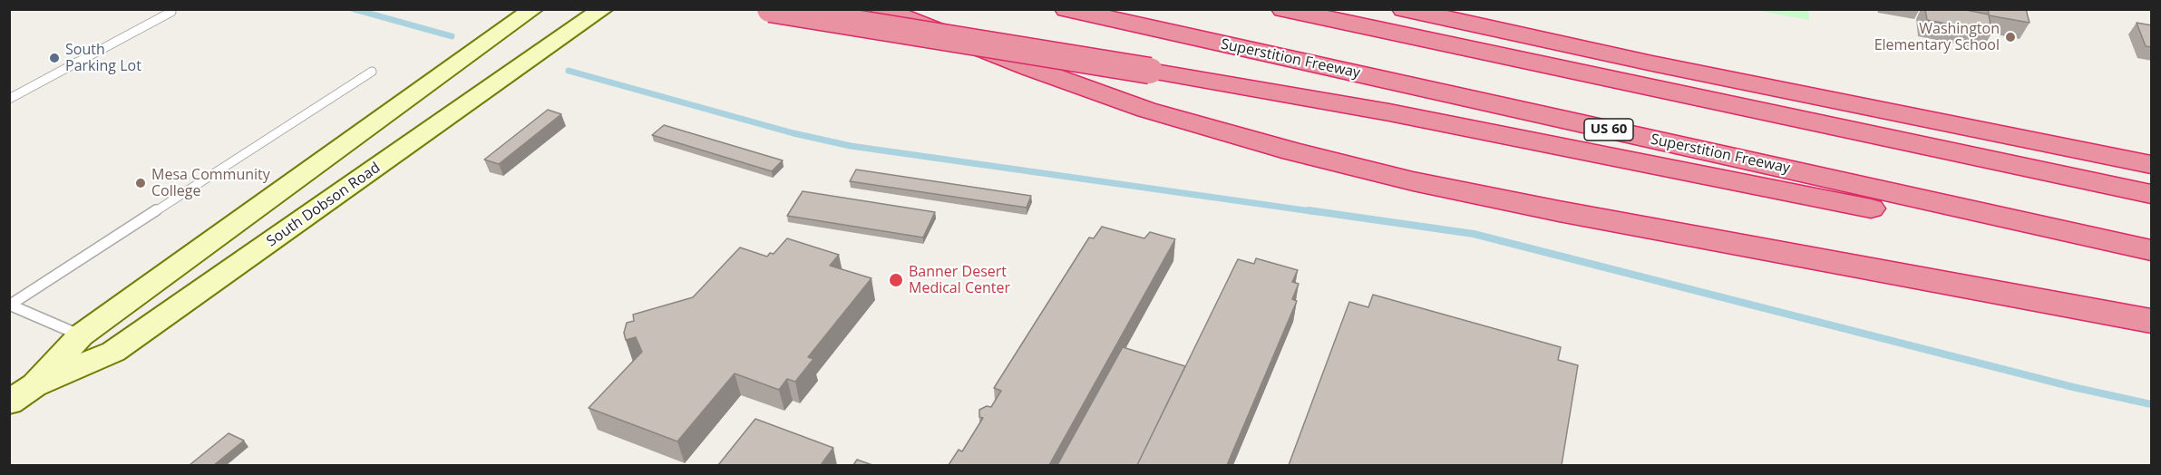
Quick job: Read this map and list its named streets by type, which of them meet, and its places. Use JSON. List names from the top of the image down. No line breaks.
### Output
{"streets":{"highway":["Superstition Freeway","US 60"],"main road":["South Dobson Road"]},"places":["Washington Elementary School","South Parking Lot","Mesa Community College","Banner Desert Medical Center"]}
